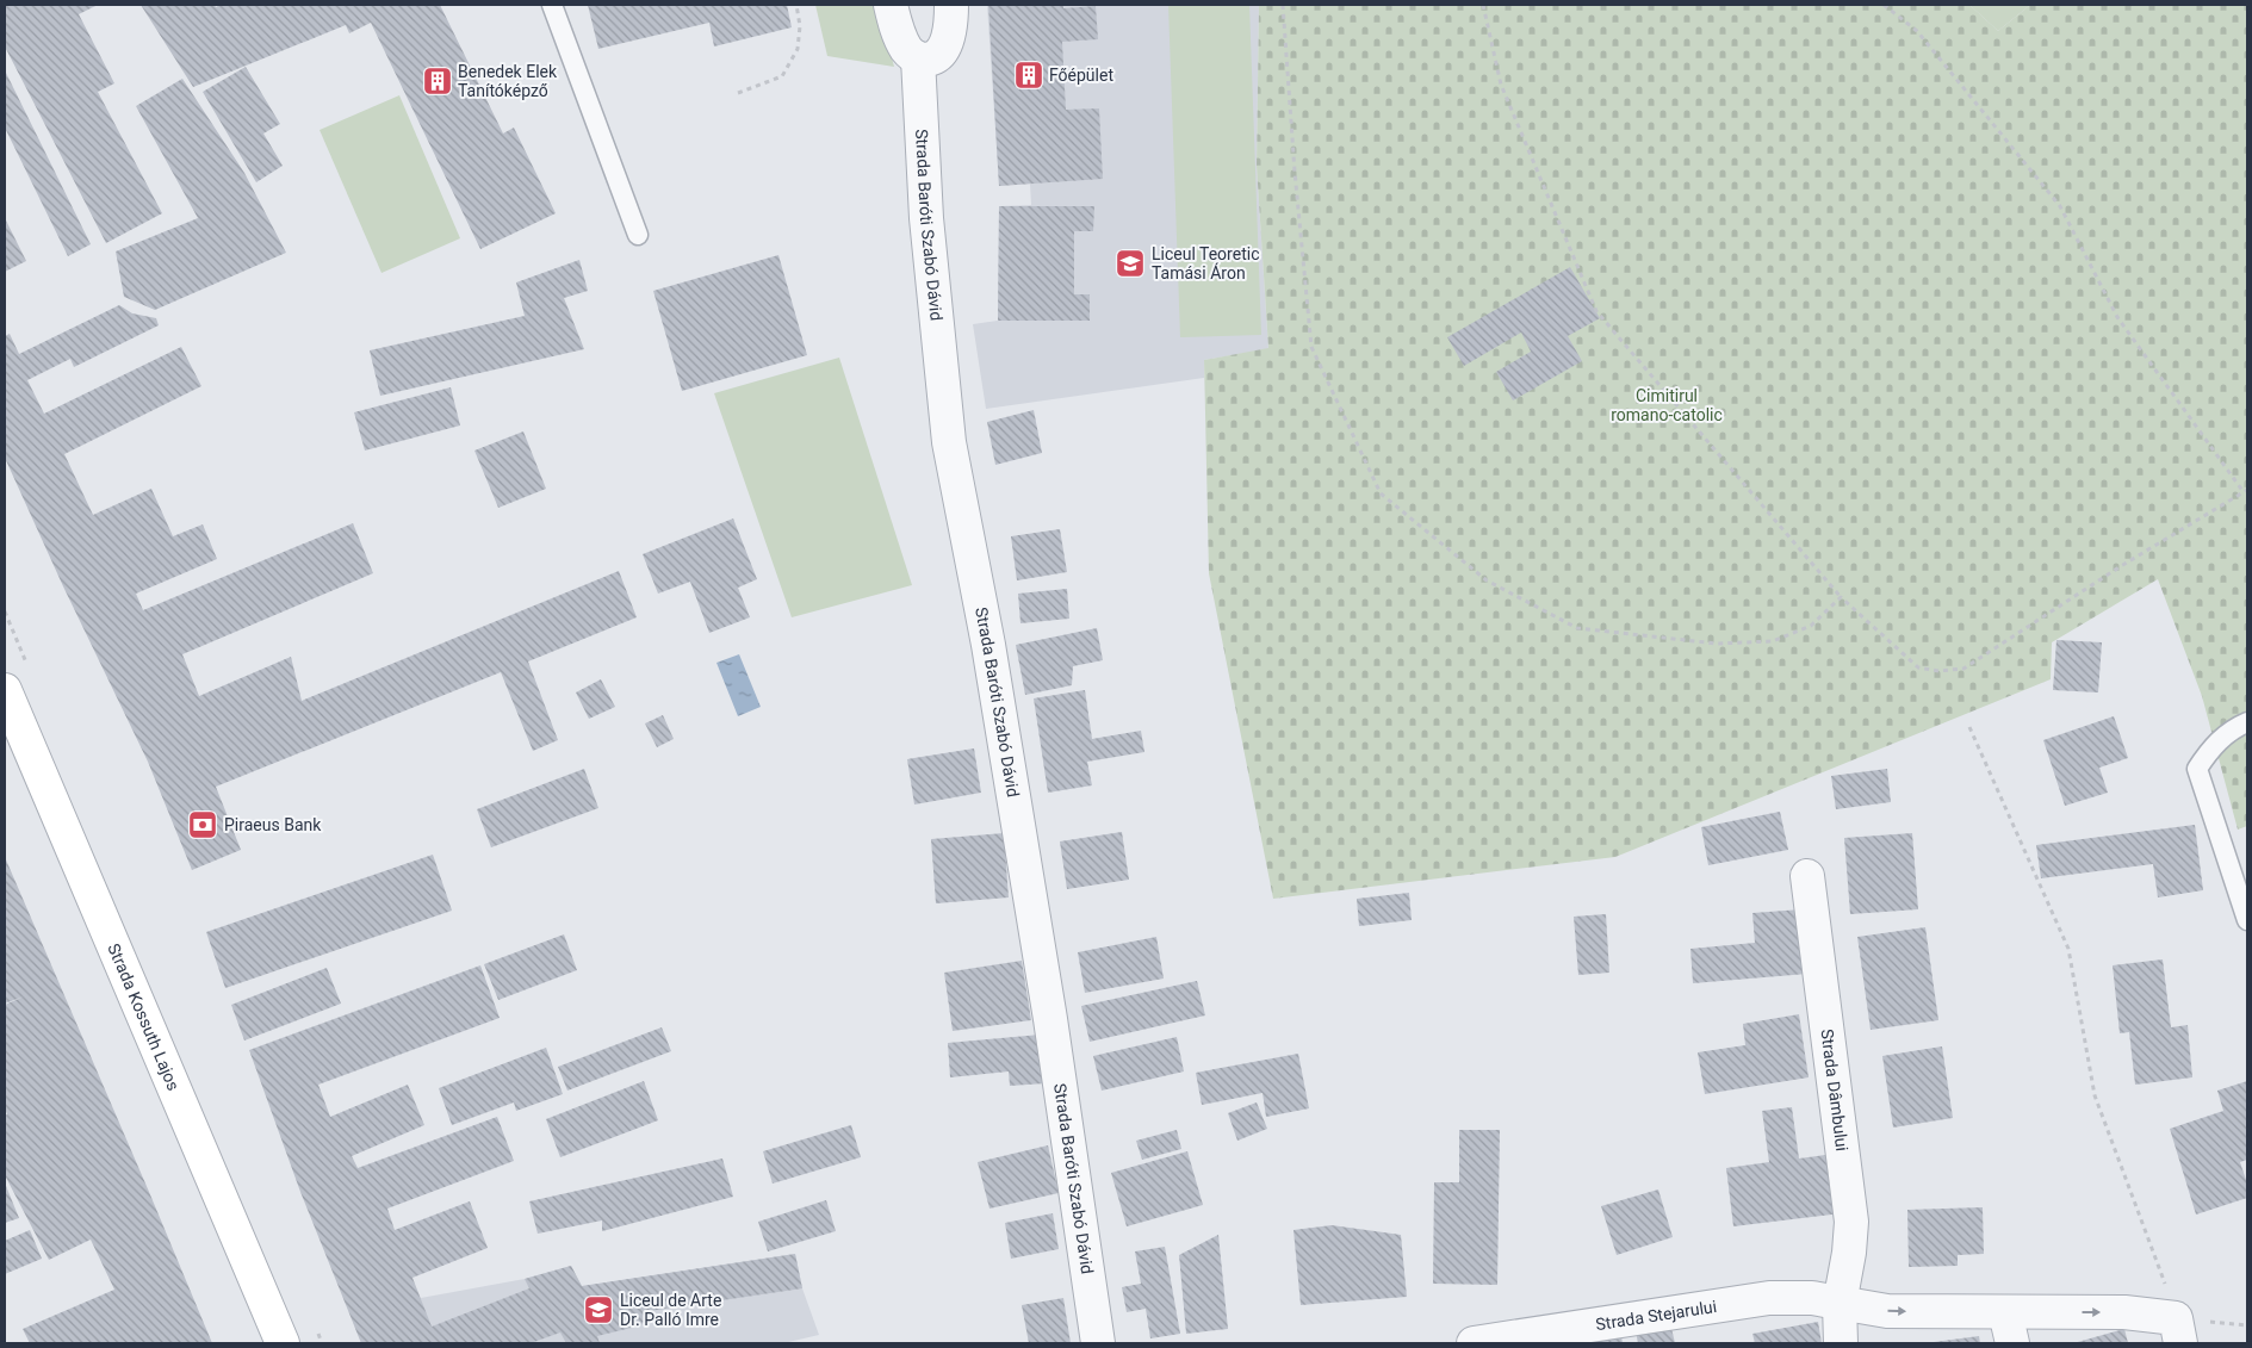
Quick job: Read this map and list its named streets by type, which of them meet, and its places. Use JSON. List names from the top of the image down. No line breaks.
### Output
{"streets":{"main road":["Strada Kossuth Lajos"],"street":["Strada Baróti Szabó Dávid","Strada Dâmbului","Strada Stejarului"]},"crossings":[["Strada Dâmbului","Strada Stejarului"]],"parks":["Cimitirul romano-catolic"],"places":{"building":["Főépület","Benedek Elek Tanítóképző"],"school or university":["Liceul Teoretic Tamási Áron","Liceul de Arte Dr. Palló Imre"],"bank":["Piraeus Bank"]}}
